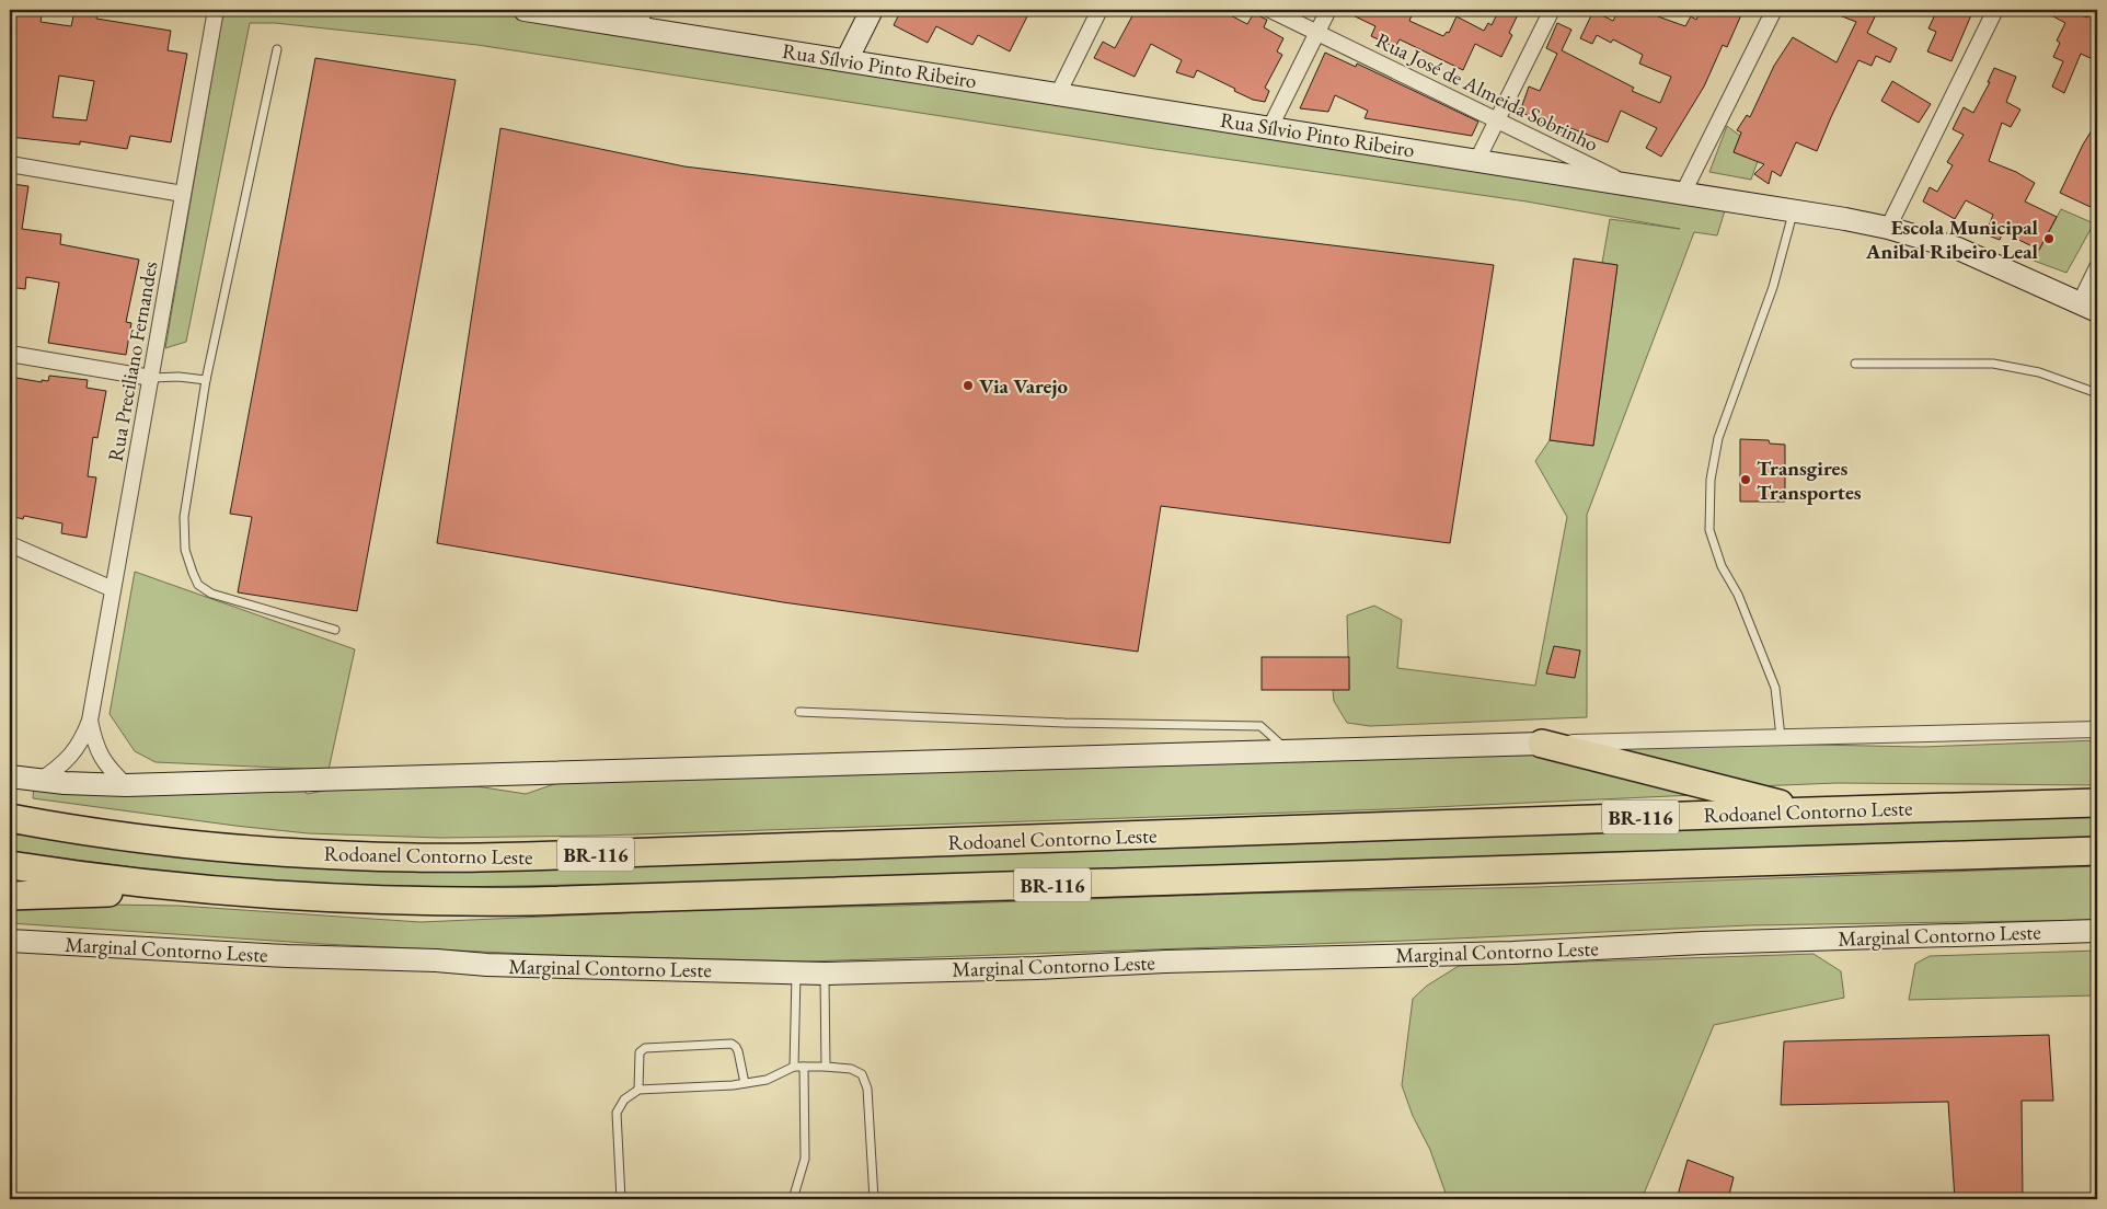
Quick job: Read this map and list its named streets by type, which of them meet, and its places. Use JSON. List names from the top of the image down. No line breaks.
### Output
{"streets":{"highway":["Rodoanel Contorno Leste","BR-116"],"main road":["Rua Sílvio Pinto Ribeiro","Marginal Contorno Leste"],"street":["Rua José de Almeida Sobrinho","Rua Preciliano Fernandes"]},"crossings":[["Rua Sílvio Pinto Ribeiro","Rua José de Almeida Sobrinho"]],"places":["Escola Municipal Anibal Ribeiro Leal","Via Varejo","Transgires Transportes"]}
